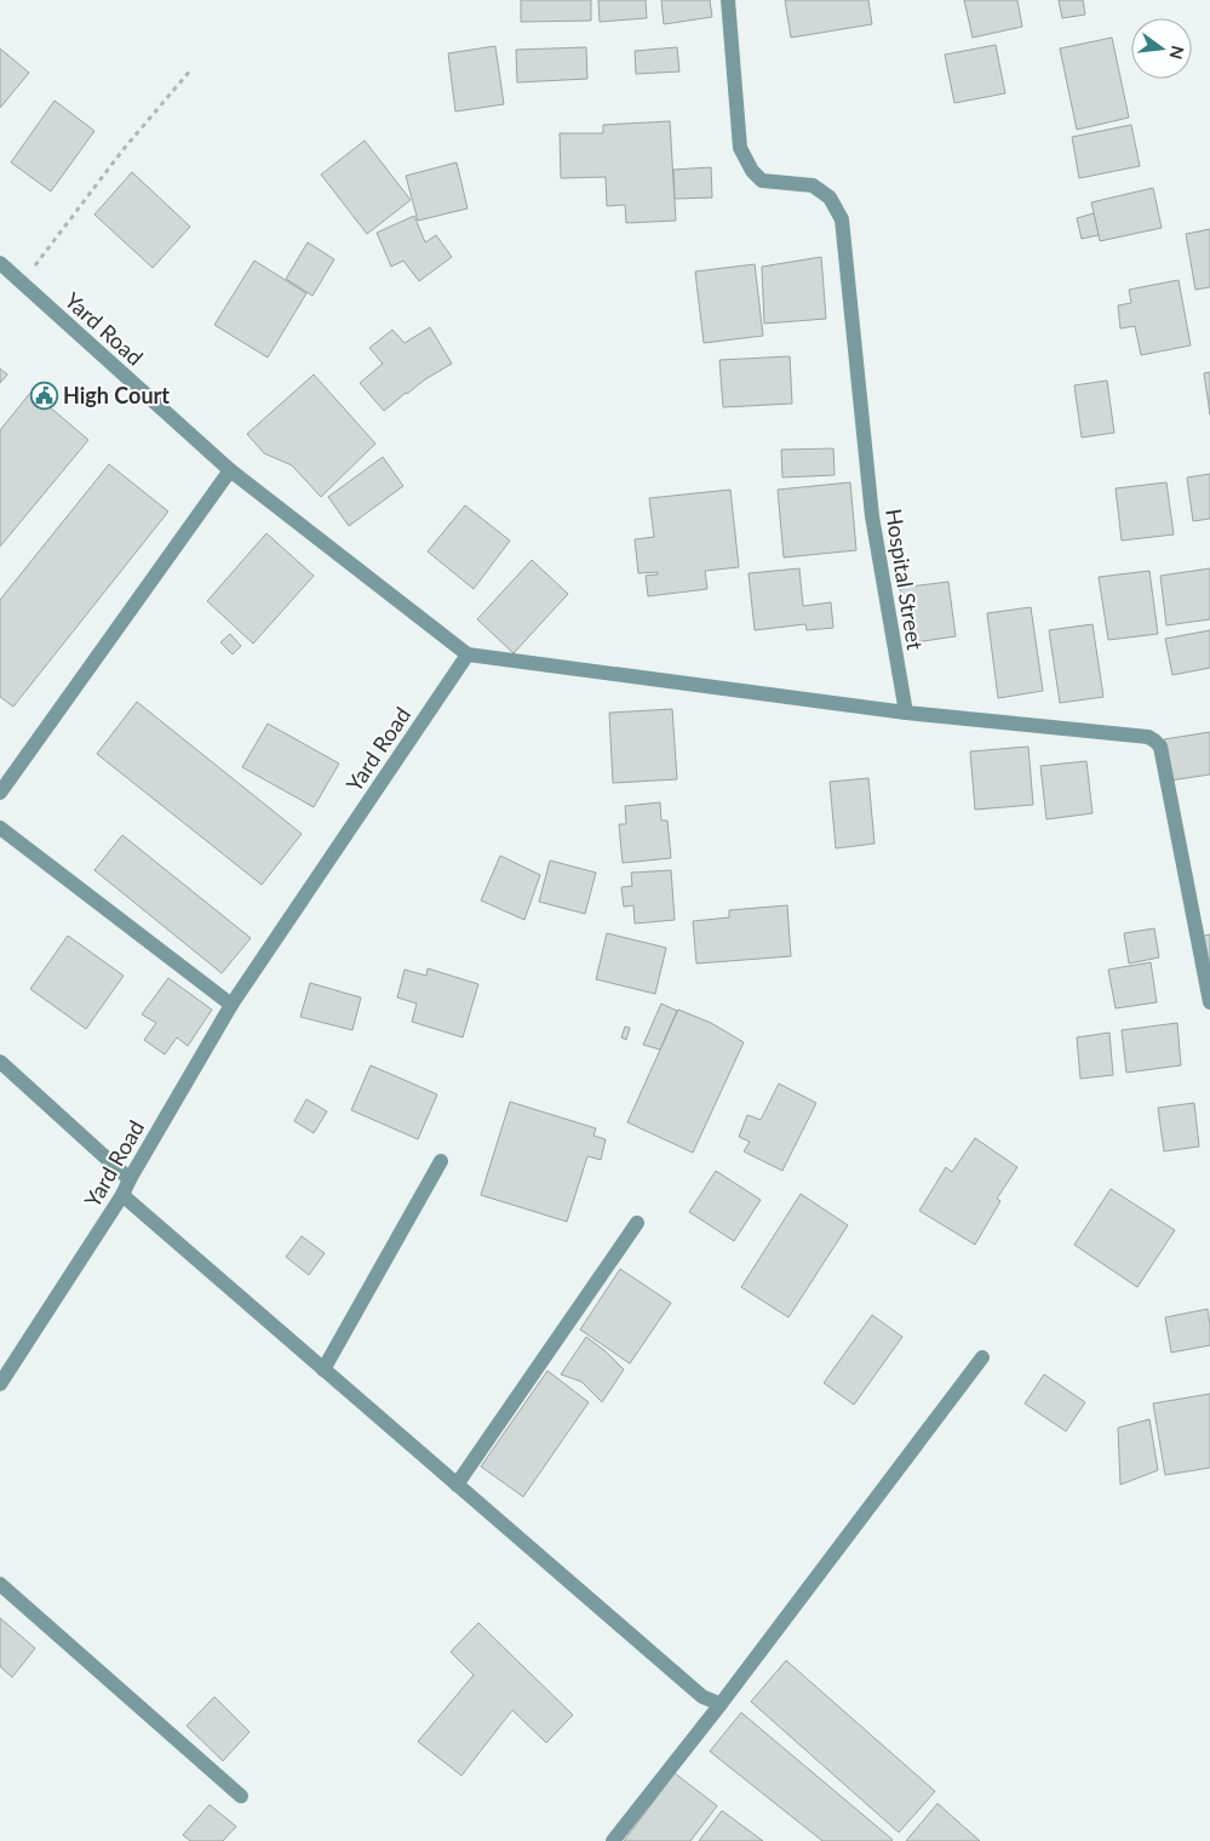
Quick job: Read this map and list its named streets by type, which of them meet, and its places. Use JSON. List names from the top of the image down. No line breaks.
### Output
{"streets":{"street":["Yard Road","Hospital Street"]},"places":{"public building":["High Court"]},"north":"right"}
